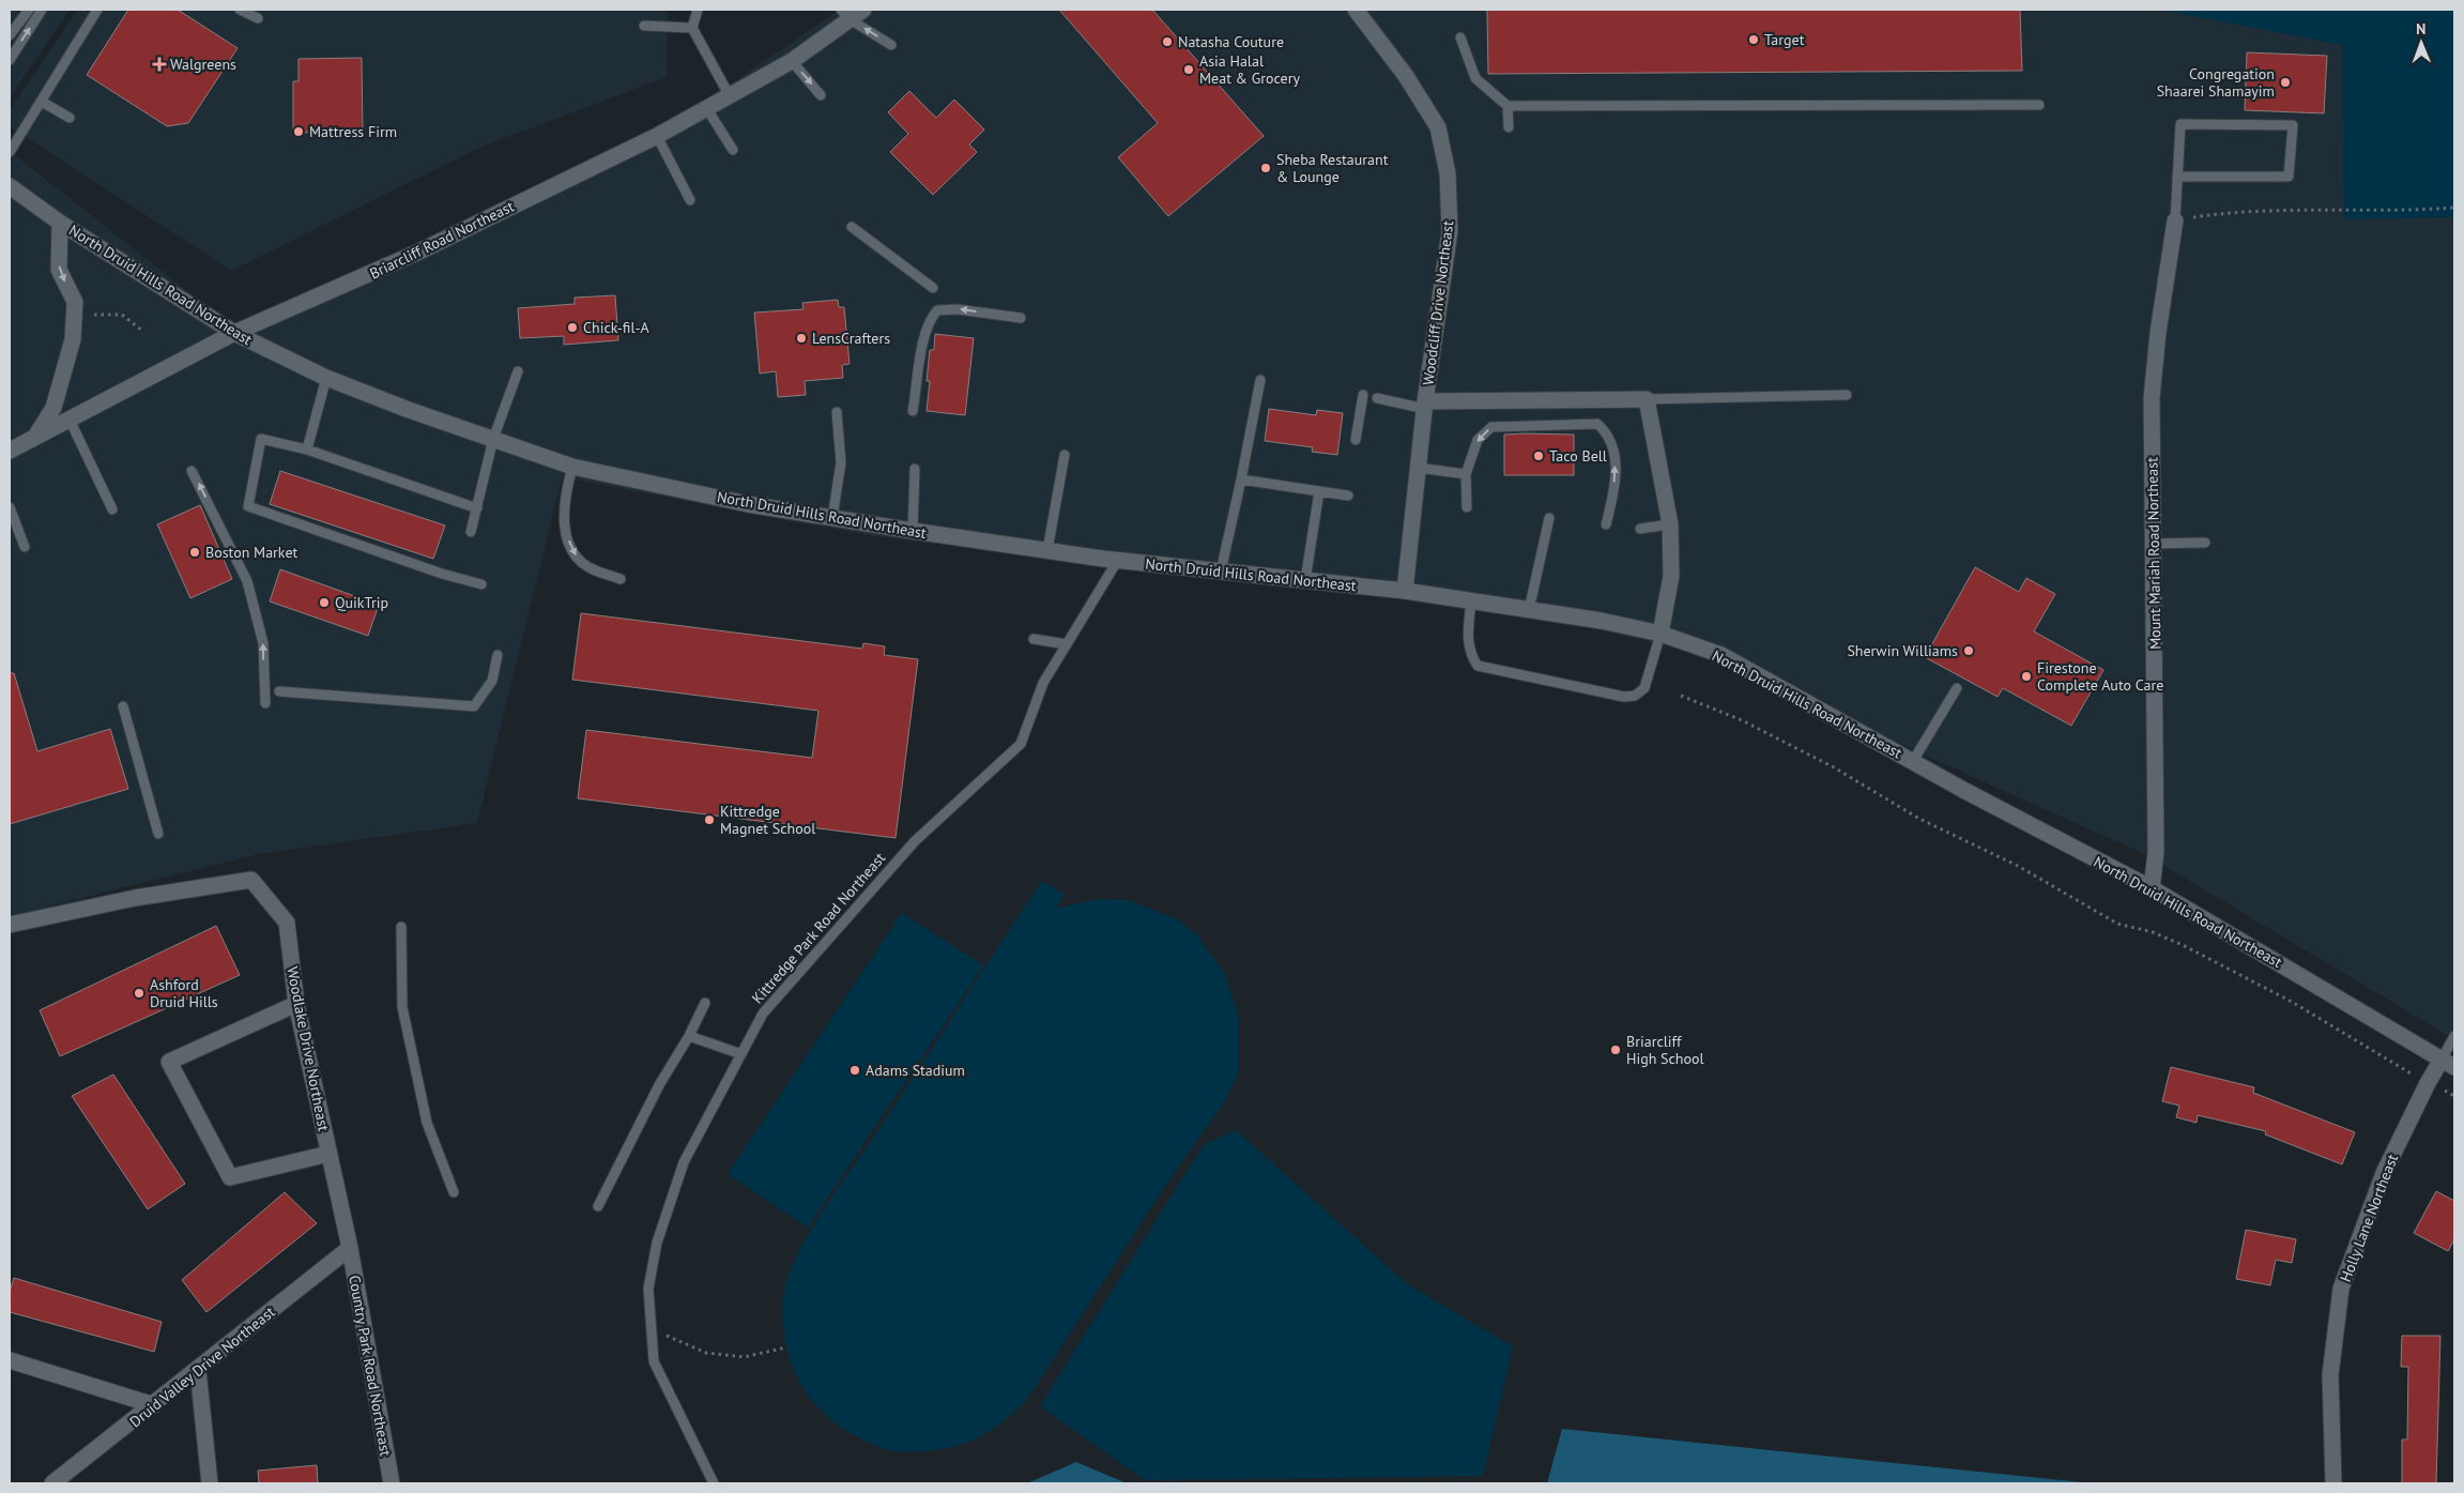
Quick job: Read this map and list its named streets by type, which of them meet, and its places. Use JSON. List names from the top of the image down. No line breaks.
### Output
{"streets":{"street":["Briarcliff Road Northeast","North Druid Hills Road Northeast","Woodcliff Drive Northeast","Mount Mariah Road Northeast","Woodlake Drive Northeast","Holly Lane Northeast","Country Park Road Northeast","Druid Valley Drive Northeast"],"lane":["Kittredge Park Road Northeast"]},"crossings":[["Briarcliff Road Northeast","North Druid Hills Road Northeast"],["North Druid Hills Road Northeast","Woodcliff Drive Northeast"],["North Druid Hills Road Northeast","Mount Mariah Road Northeast"],["North Druid Hills Road Northeast","Kittredge Park Road Northeast"],["North Druid Hills Road Northeast","Holly Lane Northeast"],["Woodlake Drive Northeast","Country Park Road Northeast"],["Woodlake Drive Northeast","Druid Valley Drive Northeast"],["Country Park Road Northeast","Druid Valley Drive Northeast"]],"places":{"other":["Target","Natasha Couture","Asia Halal Meat & Grocery","Congregation Shaarei Shamayim","Mattress Firm","Sheba Restaurant & Lounge","Chick-fil-A","LensCrafters","Taco Bell","Boston Market","QuikTrip","Sherwin Williams","Firestone Complete Auto Care","Kittredge Magnet School","Ashford Druid Hills","Briarcliff High School","Adams Stadium"],"health":["Walgreens"]},"north":"top"}
